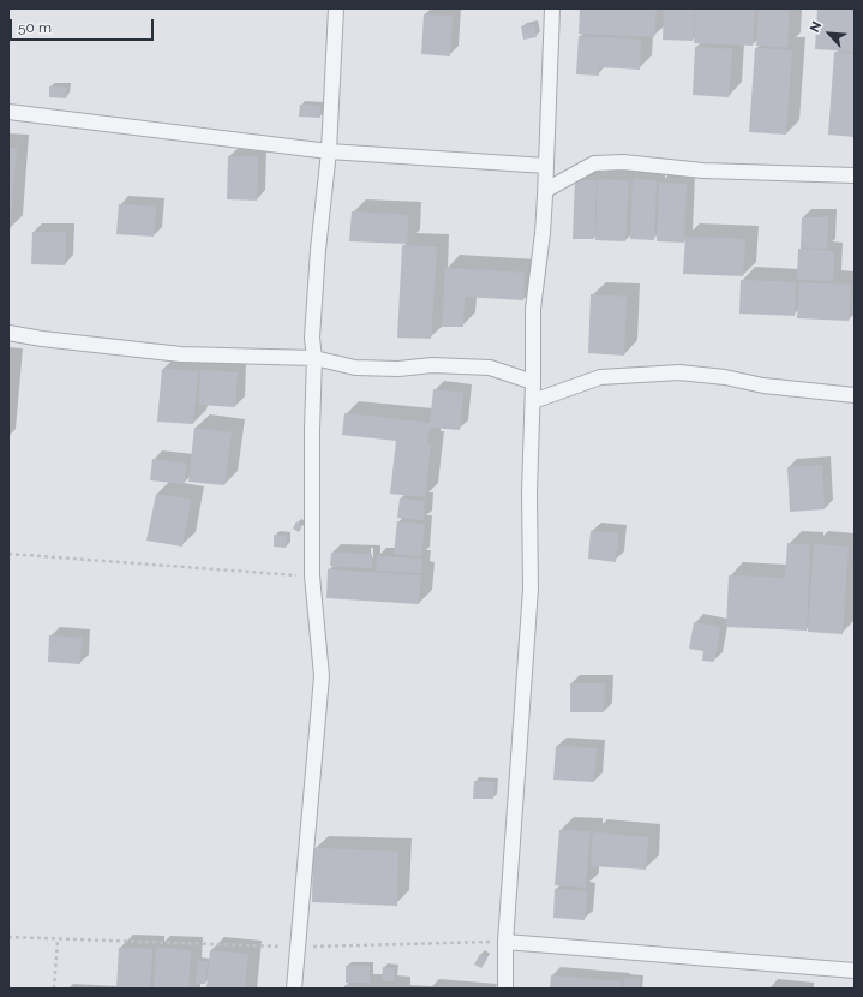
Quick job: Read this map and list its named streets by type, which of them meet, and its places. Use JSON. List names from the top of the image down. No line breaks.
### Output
{"scale_bar":"50 m","north":"top left"}
